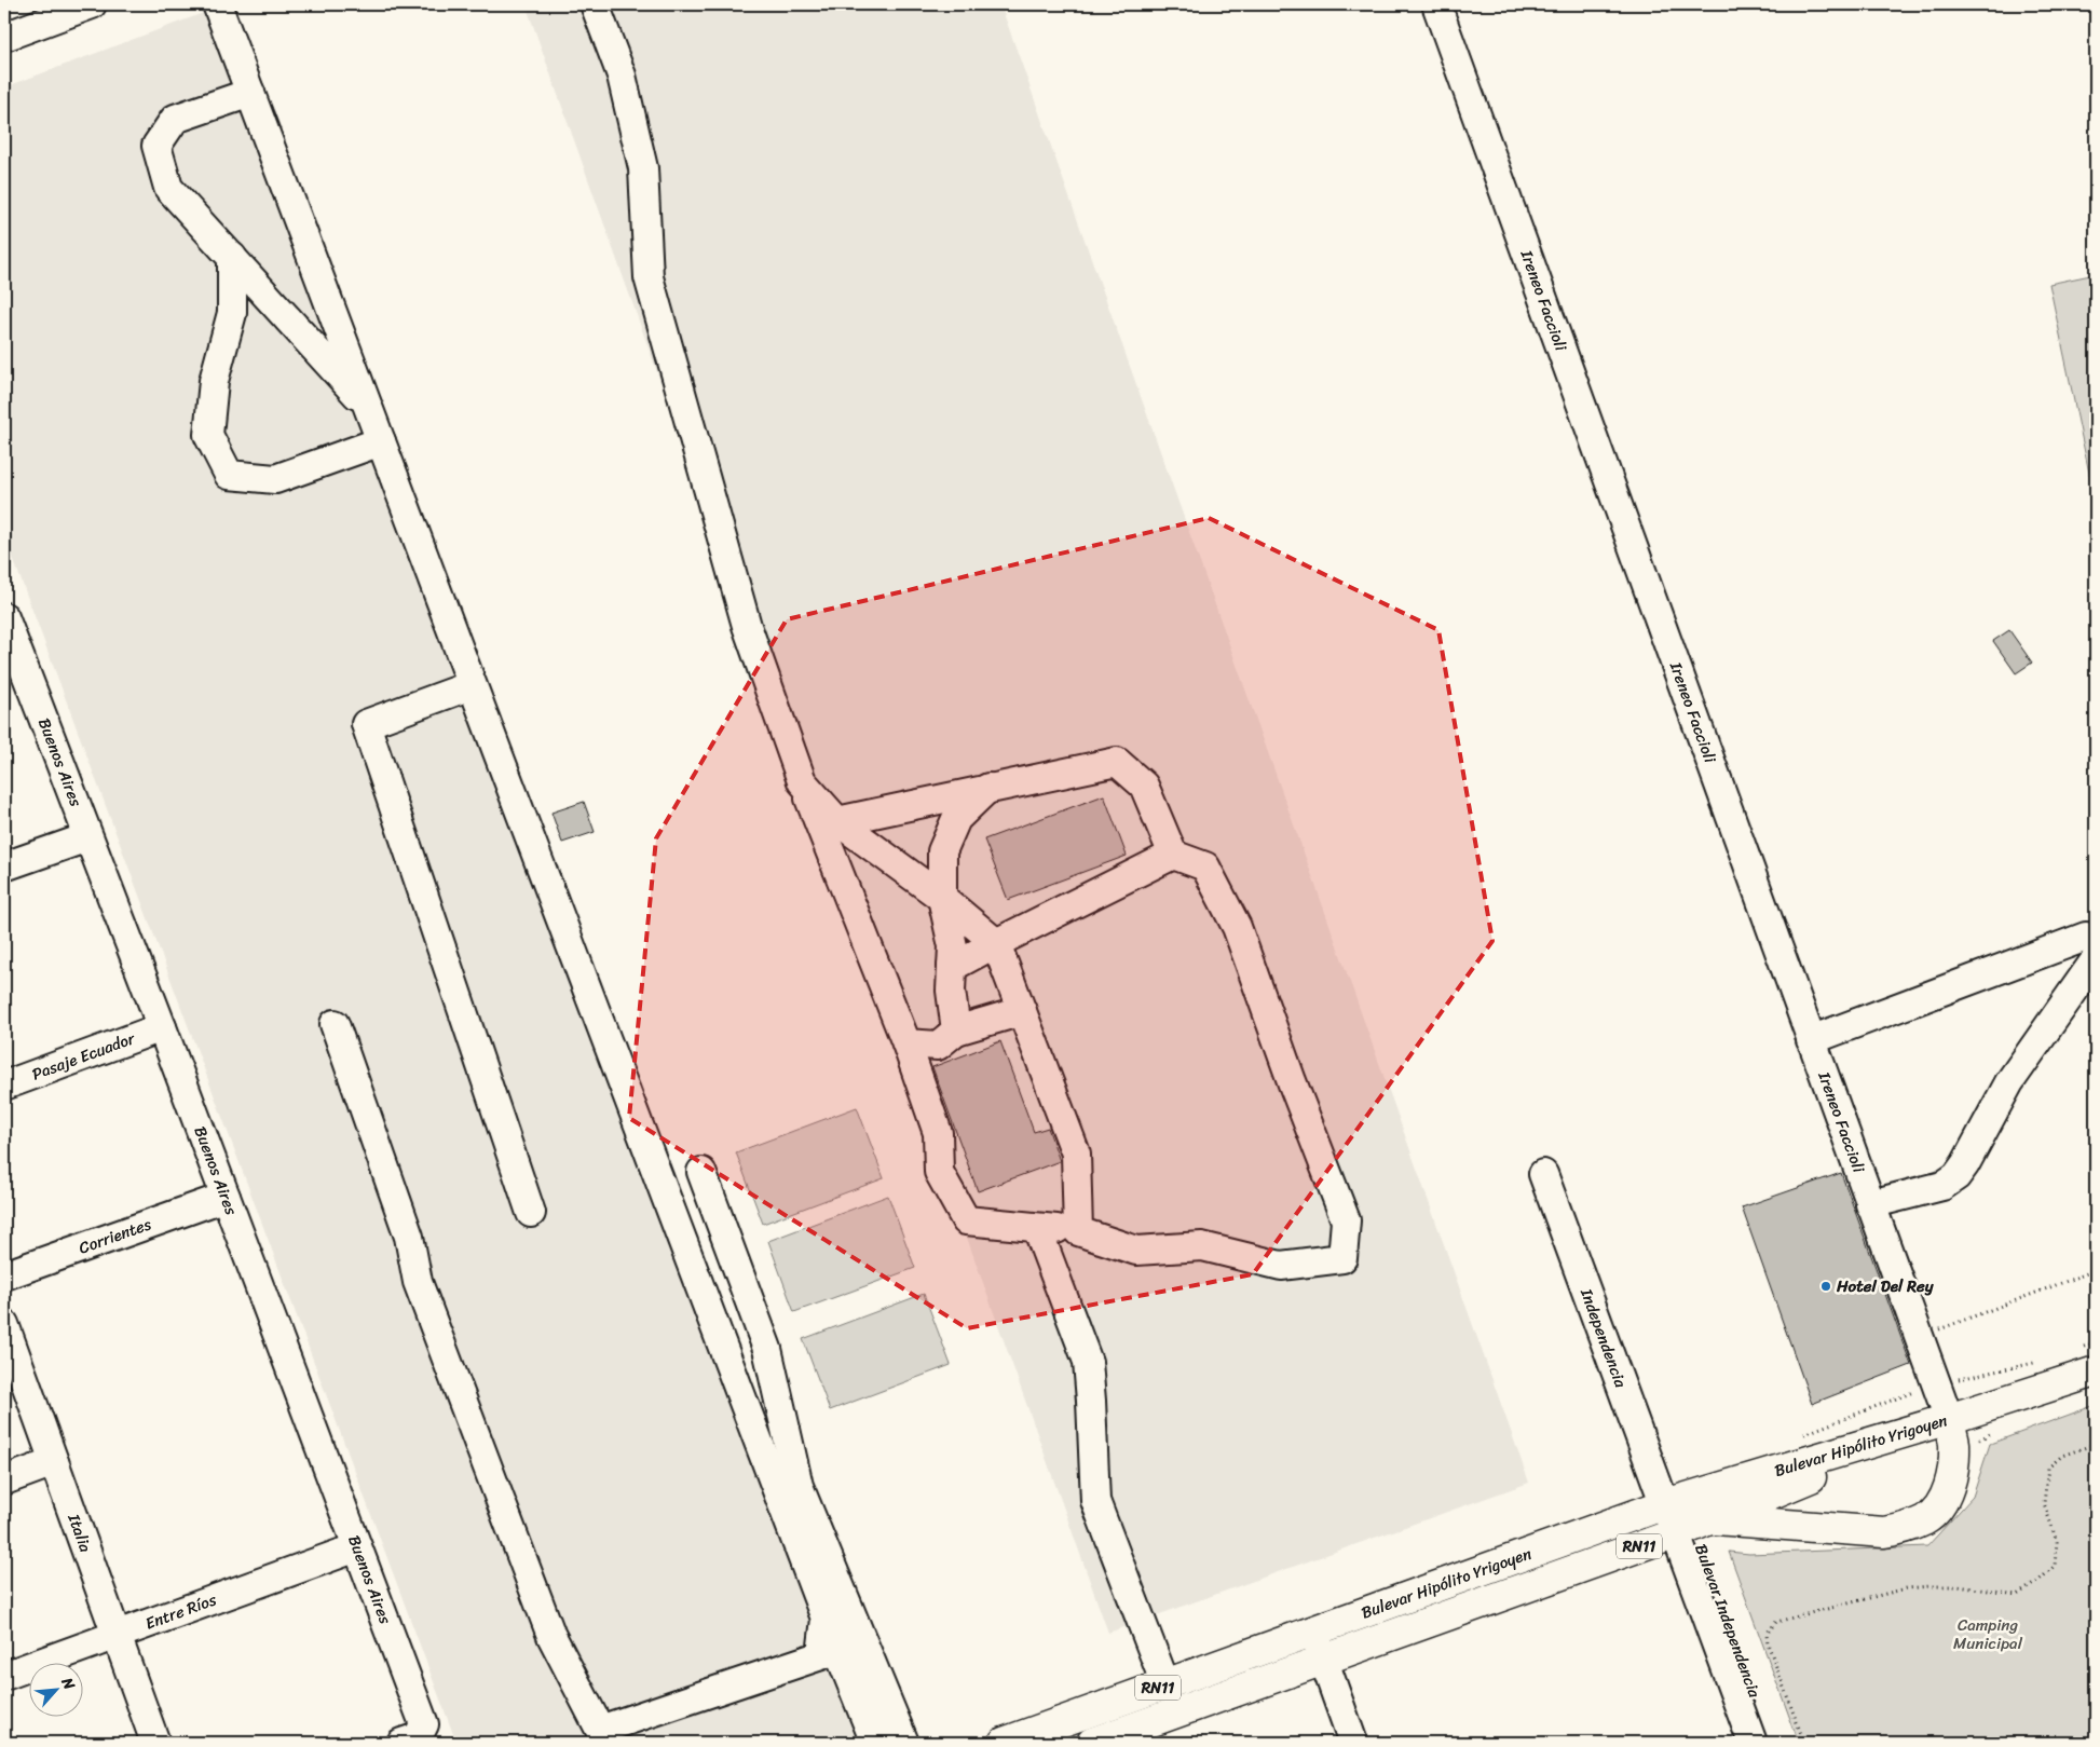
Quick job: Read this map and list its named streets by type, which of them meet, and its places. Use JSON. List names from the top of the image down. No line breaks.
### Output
{"streets":{"highway":["Bulevar Hipólito Yrigoyen","RN11"],"street":["Ireneo Faccioli","Buenos Aires","Pasaje Ecuador","Corrientes","Independencia","Italia","Entre Ríos","Bulevar Independencia"]},"crossings":[["Ireneo Faccioli","Bulevar Hipólito Yrigoyen"],["Ireneo Faccioli","RN11"],["Buenos Aires","Pasaje Ecuador"],["Buenos Aires","Corrientes"],["Buenos Aires","Entre Ríos"],["Independencia","Bulevar Hipólito Yrigoyen"],["Independencia","Bulevar Independencia"],["Bulevar Hipólito Yrigoyen","RN11"],["Bulevar Hipólito Yrigoyen","Bulevar Independencia"],["Italia","Entre Ríos"],["RN11","Bulevar Independencia"]],"parks":["Camping Municipal"],"places":["Hotel Del Rey"],"north":"top right"}
